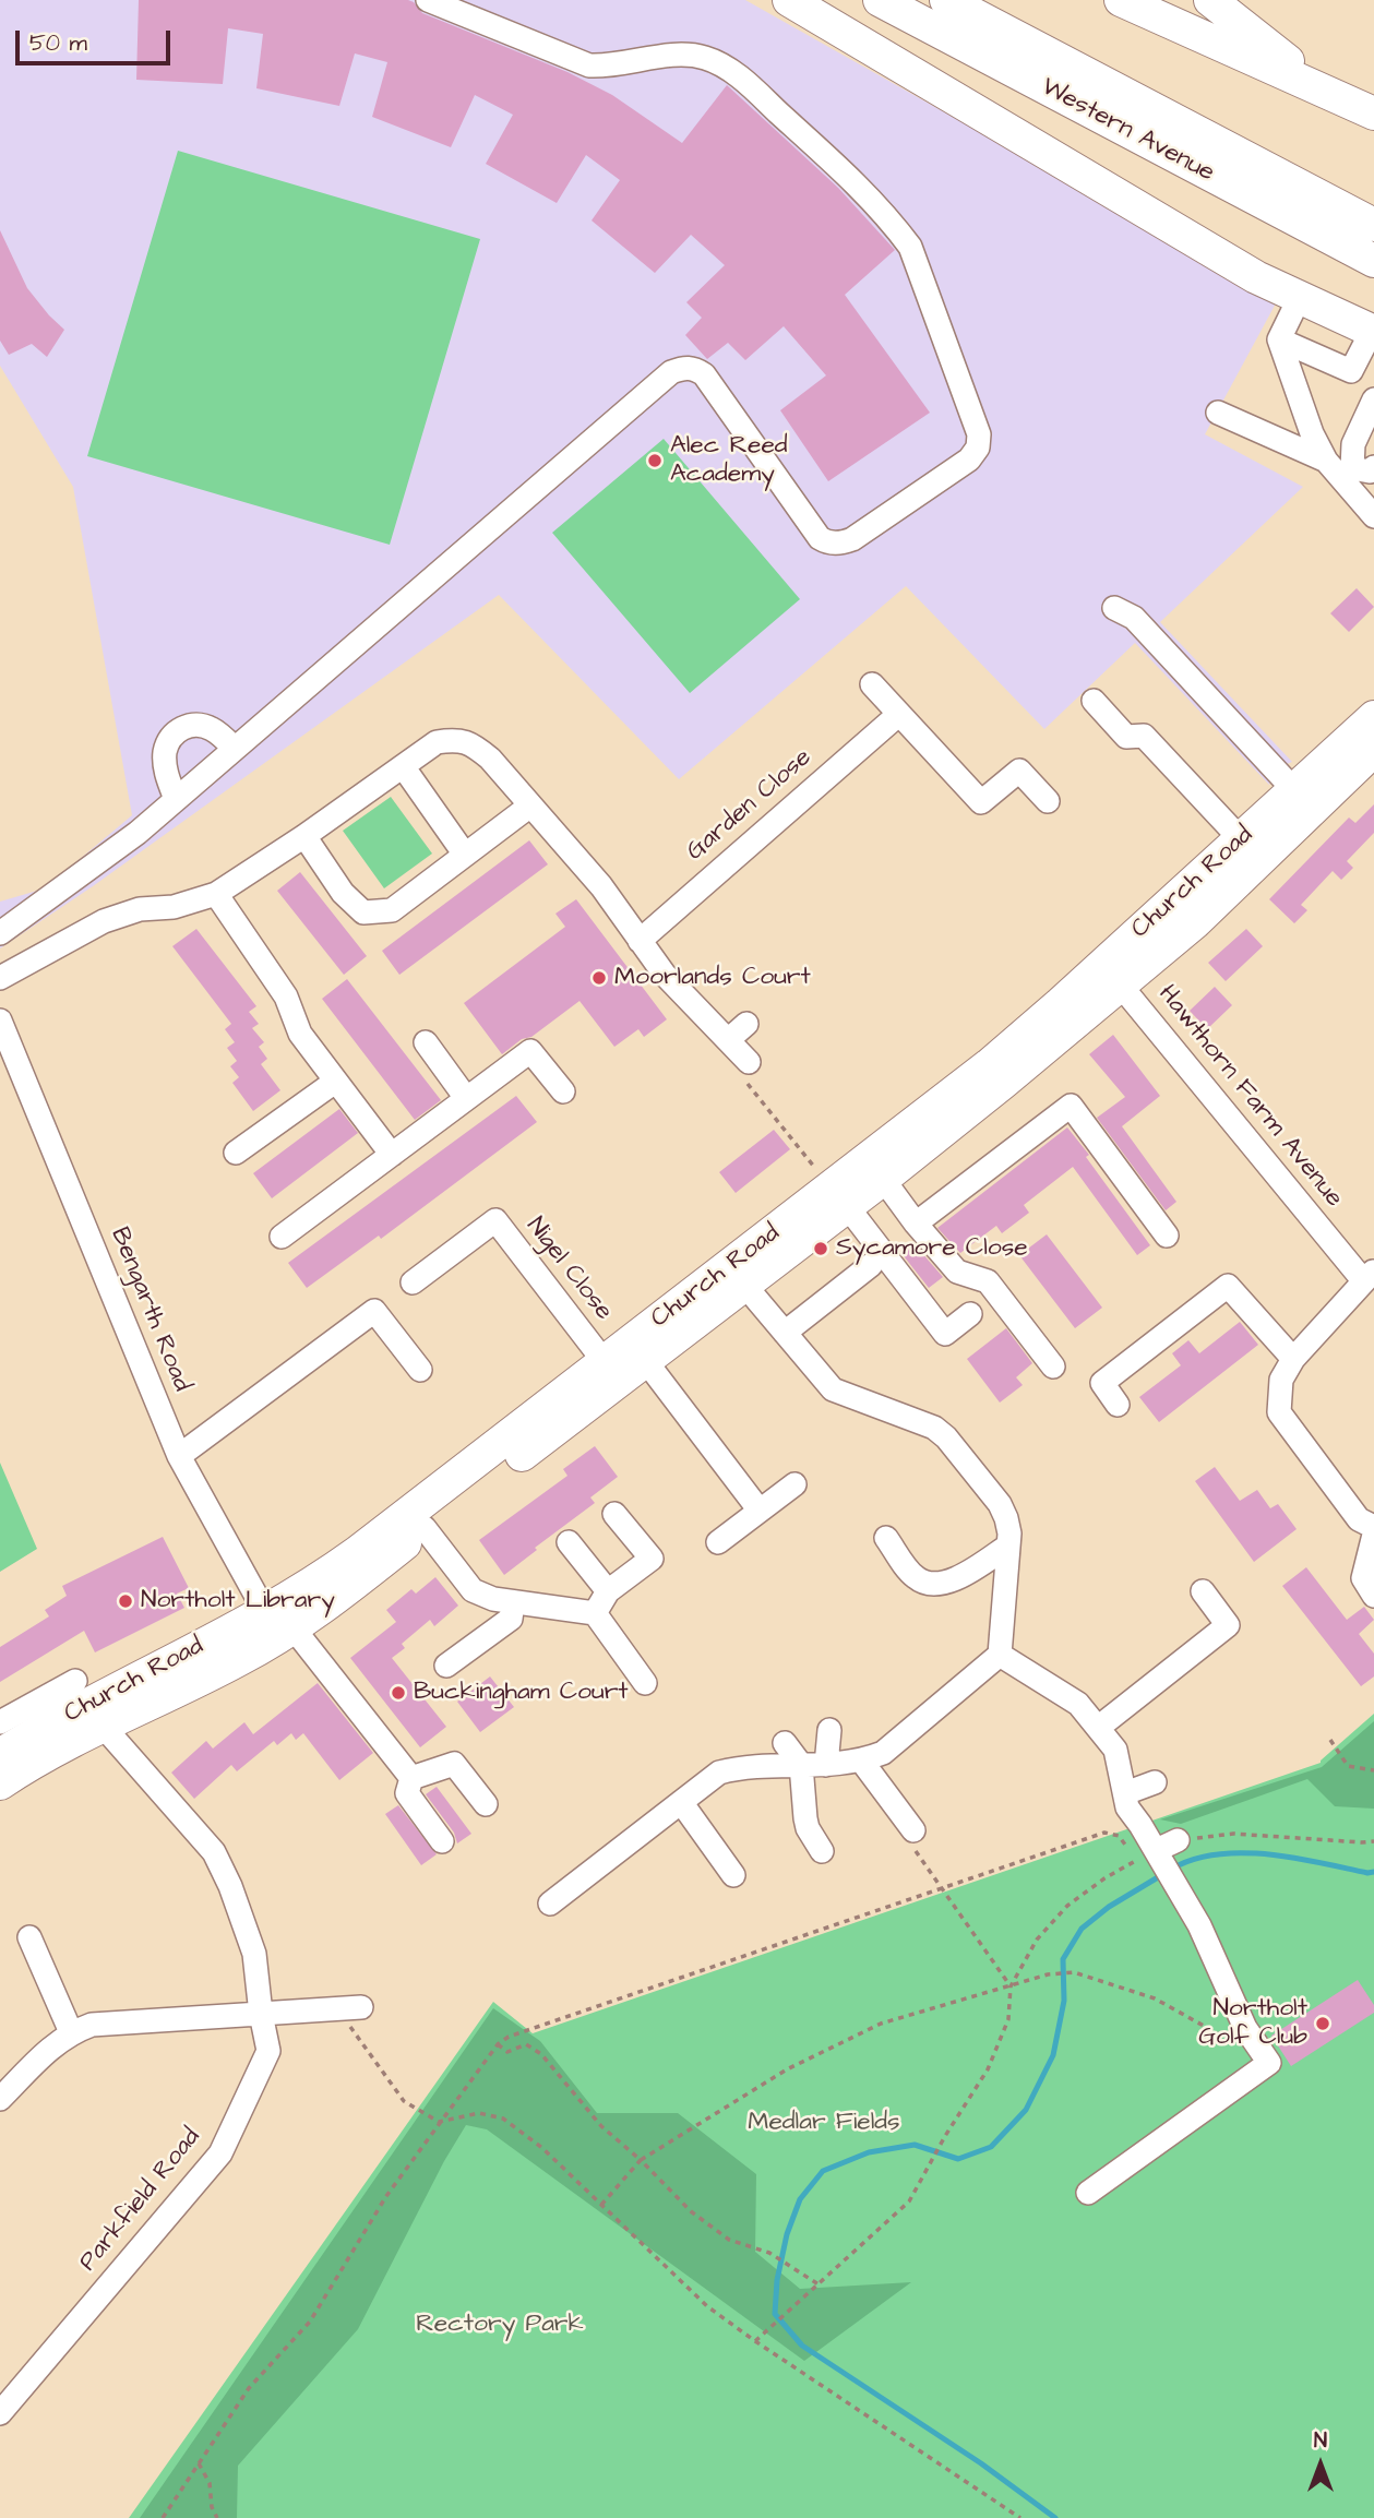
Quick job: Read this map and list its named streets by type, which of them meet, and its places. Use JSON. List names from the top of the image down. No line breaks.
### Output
{"streets":{"highway":["Western Avenue","Church Road"],"street":["Garden Close","Hawthorn Farm Avenue","Nigel Close","Bengarth Road","Parkfield Road"]},"crossings":[["Church Road","Hawthorn Farm Avenue"],["Church Road","Nigel Close"],["Church Road","Bengarth Road"],["Church Road","Parkfield Road"]],"parks":["Medlar Fields","Rectory Park"],"places":["Alec Reed Academy","Moorlands Court","Sycamore Close","Northolt Library","Buckingham Court","Northolt Golf Club"],"scale_bar":"50 m","north":"top"}
